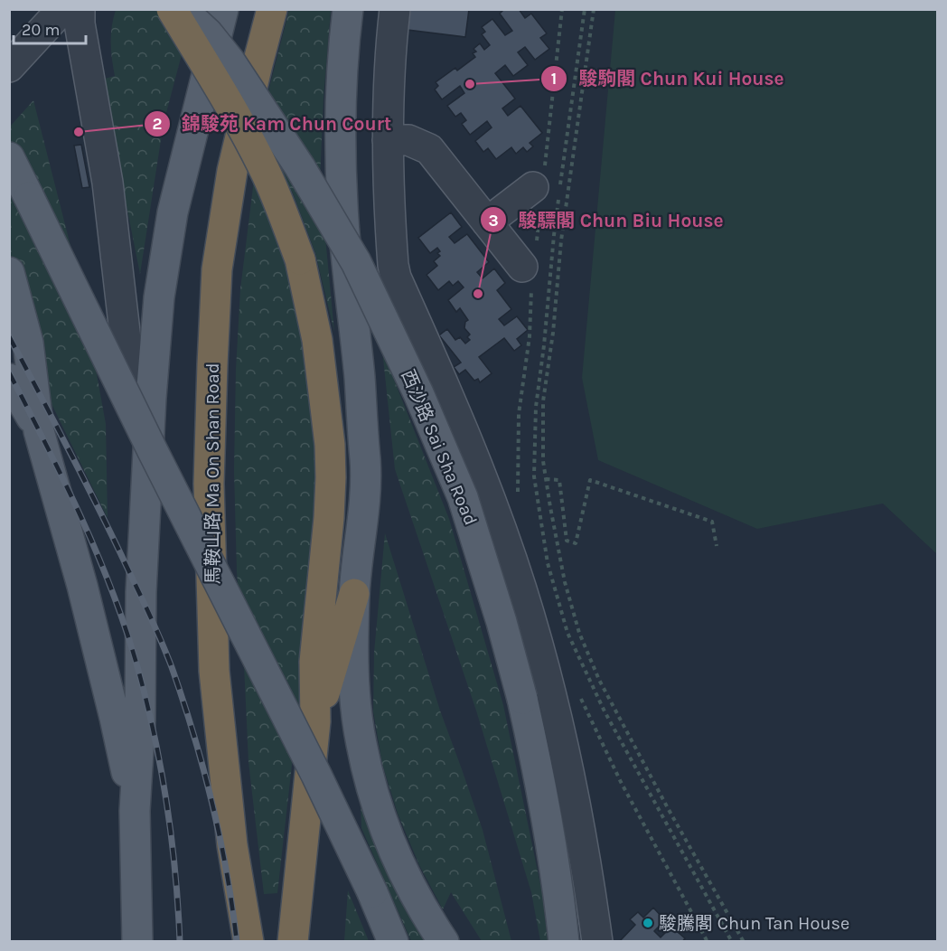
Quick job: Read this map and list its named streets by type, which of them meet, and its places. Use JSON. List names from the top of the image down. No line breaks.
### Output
{"streets":{"highway":["馬鞍山路 Ma On Shan Road"],"main road":["西沙路 Sai Sha Road"]},"places":["駿駒閣 Chun Kui House","錦駿苑 Kam Chun Court","駿驃閣 Chun Biu House","駿騰閣 Chun Tan House"],"scale_bar":"20 m"}
